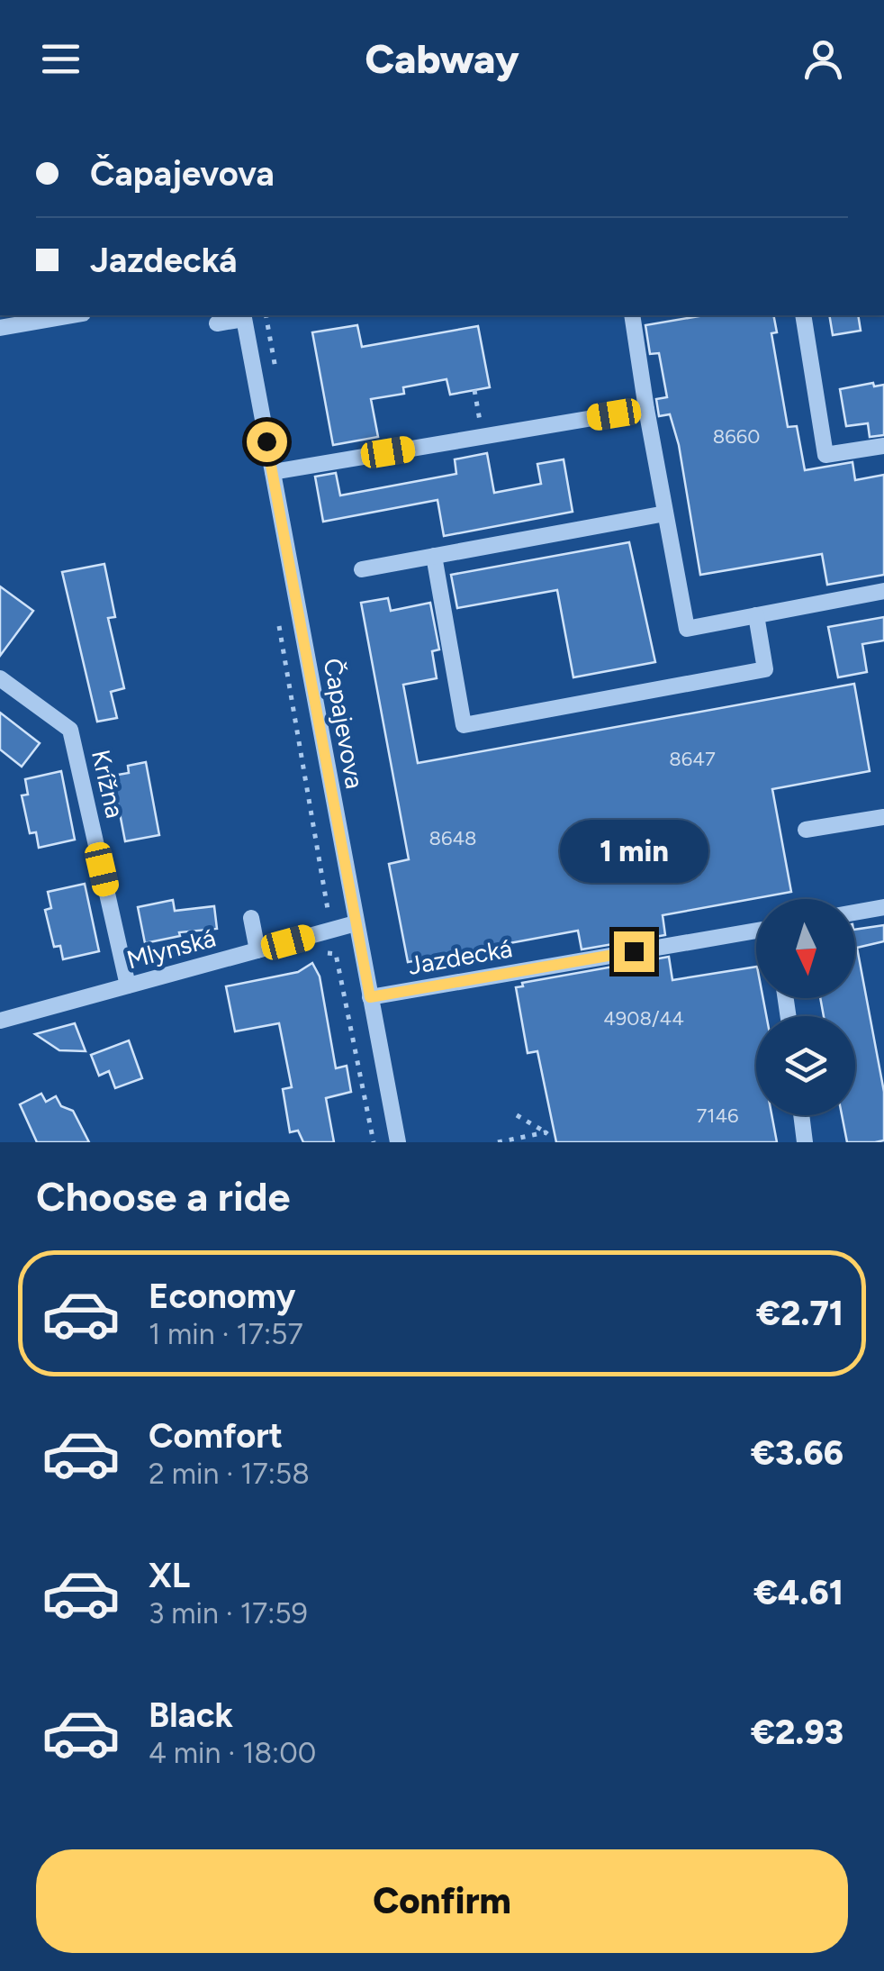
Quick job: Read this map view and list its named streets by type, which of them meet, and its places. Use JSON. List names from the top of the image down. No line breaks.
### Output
{"streets":{"street":["Čapajevova","Krížna","Mlynská","Jazdecká"]},"crossings":[["Čapajevova","Mlynská"],["Čapajevova","Jazdecká"],["Krížna","Mlynská"]],"house_numbers":["8660","8647","8648","4908/44","7146"],"north":"bottom","page":{"header":"Cabway","banner":["Čapajevova","Jazdecká"],"bubble":"1 min","heading":"Choose a ride","list":[{"name":"Economy","note":"1 min · 17:57","value":"€2.71"},{"name":"Comfort","note":"2 min · 17:58","value":"€3.66"},{"name":"XL","note":"3 min · 17:59","value":"€4.61"},{"name":"Black","note":"4 min · 18:00","value":"€2.93"}],"buttons":"Confirm"}}
